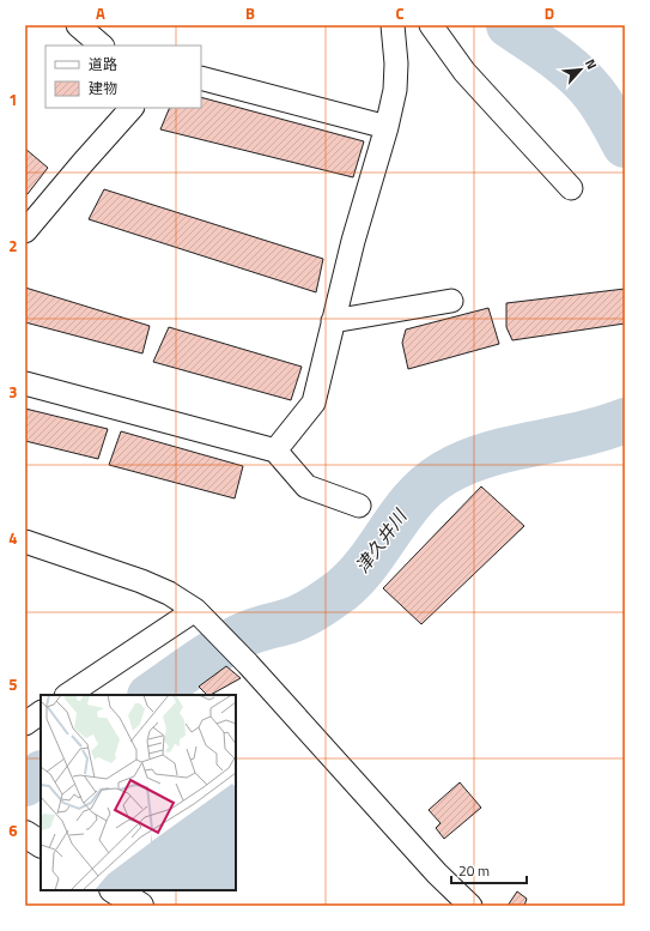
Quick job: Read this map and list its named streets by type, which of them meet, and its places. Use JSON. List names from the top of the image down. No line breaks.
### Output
{"water":["津久井川"],"legend":["道路","建物"],"scale_bar":"20 m","north":"top right","grid":{"columns":["A","B","C","D"],"rows":["1","2","3","4","5","6"]}}
